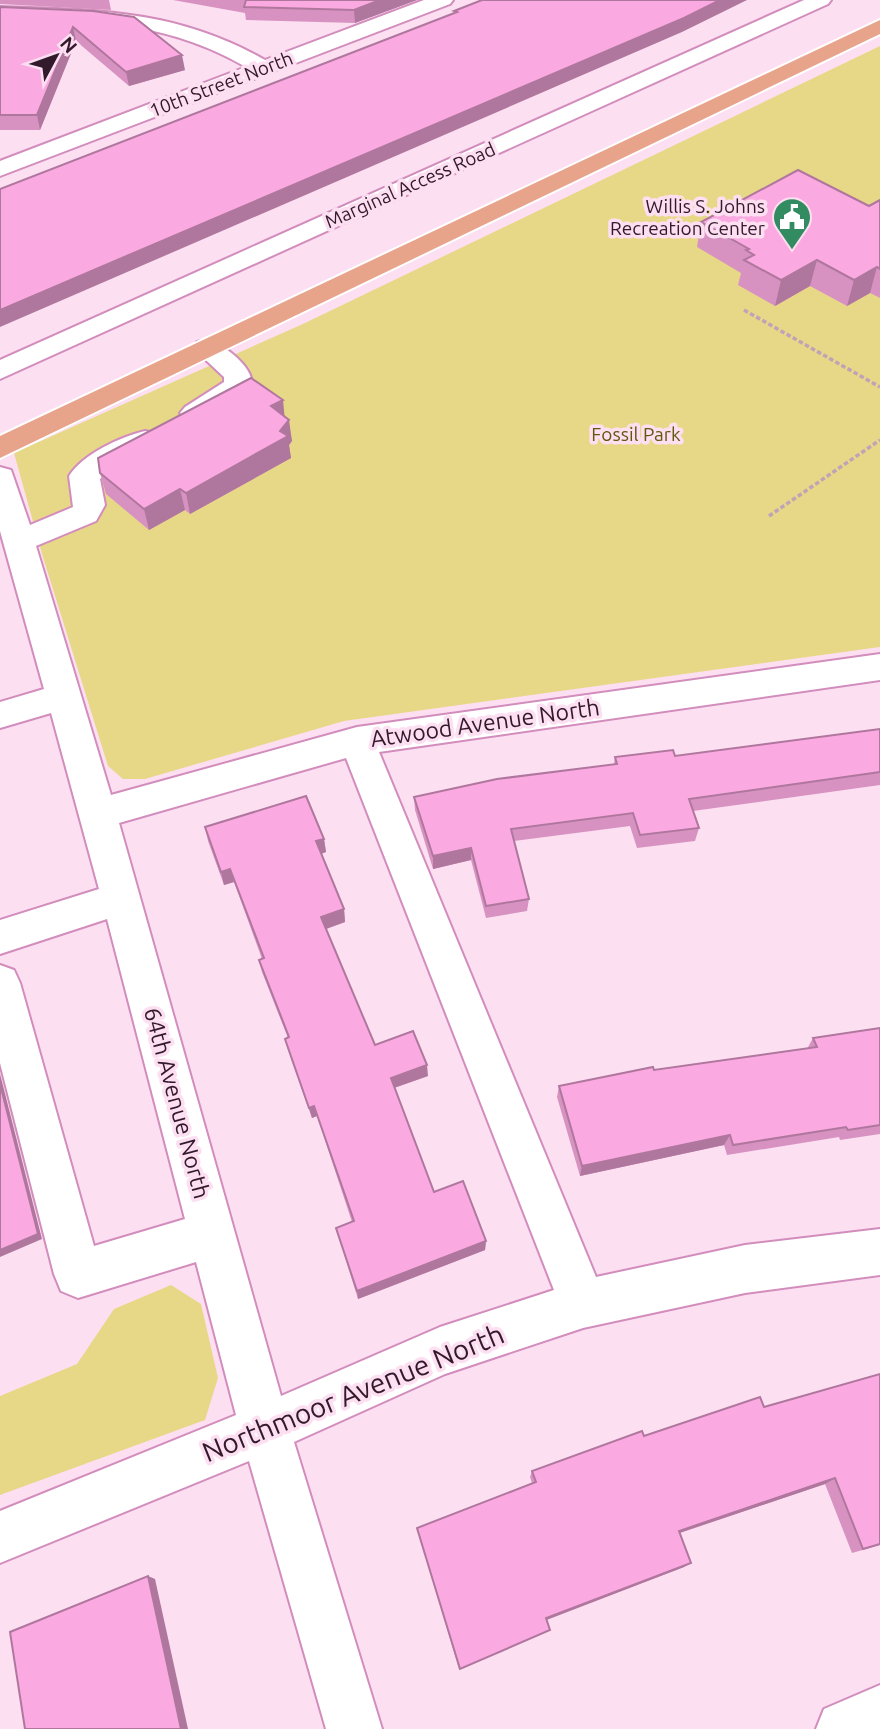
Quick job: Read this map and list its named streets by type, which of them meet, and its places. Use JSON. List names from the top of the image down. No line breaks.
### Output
{"streets":{"street":["10th Street North","Marginal Access Road","Atwood Avenue North","64th Avenue North","Northmoor Avenue North"]},"crossings":[["Atwood Avenue North","64th Avenue North"],["64th Avenue North","Northmoor Avenue North"]],"parks":["Fossil Park"],"places":{"public building":["Willis S. Johns Recreation Center"]},"north":"top right"}
